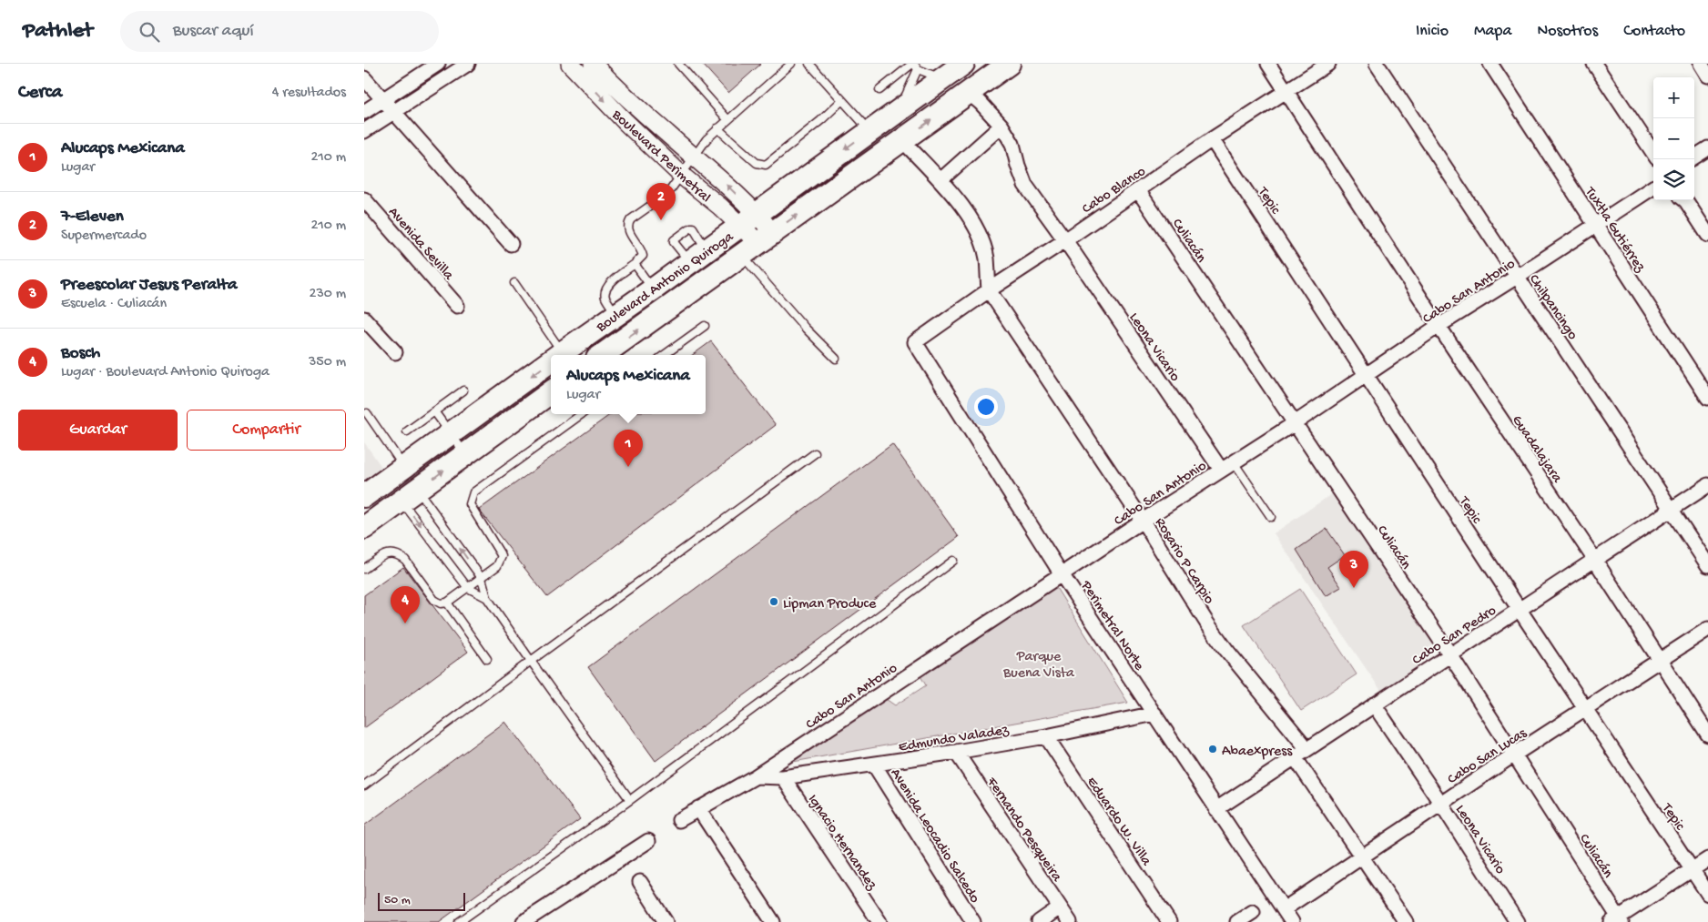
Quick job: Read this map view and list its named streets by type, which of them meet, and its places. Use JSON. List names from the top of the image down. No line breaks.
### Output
{"streets":{"main road":["Boulevard Antonio Quiroga"],"street":["Boulevard Perimetral","Cabo Blanco","Tepic","Tuxtla Gutiérrez","Culiacán","Avenida Sevilla","Cabo San Antonio","Chilpancingo","Leona Vicario","Guadalajara","Rosario P Carpio","Perimetral Norte","Cabo San Pedro","Edmundo Valadez","Cabo San Lucas","Eduardo W. Villa","Fernando Pesqueira","Avenida Leocadio Salcedo","Ignacio Hernandez"]},"crossings":[["Boulevard Perimetral","Boulevard Antonio Quiroga"],["Cabo Blanco","Tepic"],["Cabo Blanco","Culiacán"],["Cabo Blanco","Leona Vicario"],["Cabo Blanco","Guadalajara"],["Cabo Blanco","Rosario P Carpio"],["Cabo Blanco","Perimetral Norte"],["Tepic","Cabo San Antonio"],["Tepic","Cabo San Pedro"],["Tepic","Cabo San Lucas"],["Tuxtla Gutiérrez","Cabo San Antonio"],["Culiacán","Cabo San Antonio"],["Culiacán","Cabo San Pedro"],["Culiacán","Cabo San Lucas"],["Boulevard Antonio Quiroga","Leona Vicario"],["Cabo San Antonio","Chilpancingo"],["Cabo San Antonio","Leona Vicario"],["Cabo San Antonio","Guadalajara"],["Cabo San Antonio","Rosario P Carpio"],["Cabo San Antonio","Perimetral Norte"],["Cabo San Antonio","Edmundo Valadez"],["Chilpancingo","Cabo San Pedro"],["Leona Vicario","Cabo San Pedro"],["Leona Vicario","Cabo San Lucas"],["Guadalajara","Cabo San Pedro"],["Guadalajara","Cabo San Lucas"],["Rosario P Carpio","Cabo San Pedro"],["Perimetral Norte","Cabo San Pedro"],["Perimetral Norte","Edmundo Valadez"],["Perimetral Norte","Cabo San Lucas"],["Edmundo Valadez","Eduardo W. Villa"],["Edmundo Valadez","Fernando Pesqueira"],["Edmundo Valadez","Avenida Leocadio Salcedo"],["Edmundo Valadez","Ignacio Hernandez"]],"parks":["Parque Buena Vista"],"places":["Lipman Produce","Abaexpress"],"scale_bar":"50 m","page":{"header":"Pathlet","search":"Buscar aquí","nav":["Inicio","Mapa","Nosotros","Contacto"],"heading":["Cerca","4 resultados"],"map_buttons":["+","−"],"list":[{"mark":"1","name":"Alucaps Mexicana","note":"Lugar","value":"210 m"},{"mark":"2","name":"7-Eleven","note":"Supermercado","value":"210 m"},{"mark":"3","name":"Preescolar Jesus Peralta","note":"Escuela · Culiacán","value":"230 m"},{"mark":"4","name":"Bosch","note":"Lugar · Boulevard Antonio Quiroga","value":"350 m"}],"pins":["2","1","3","4"],"popup":["Alucaps Mexicana","Lugar"],"buttons":["Guardar","Compartir"],"scale":"50 m"}}
